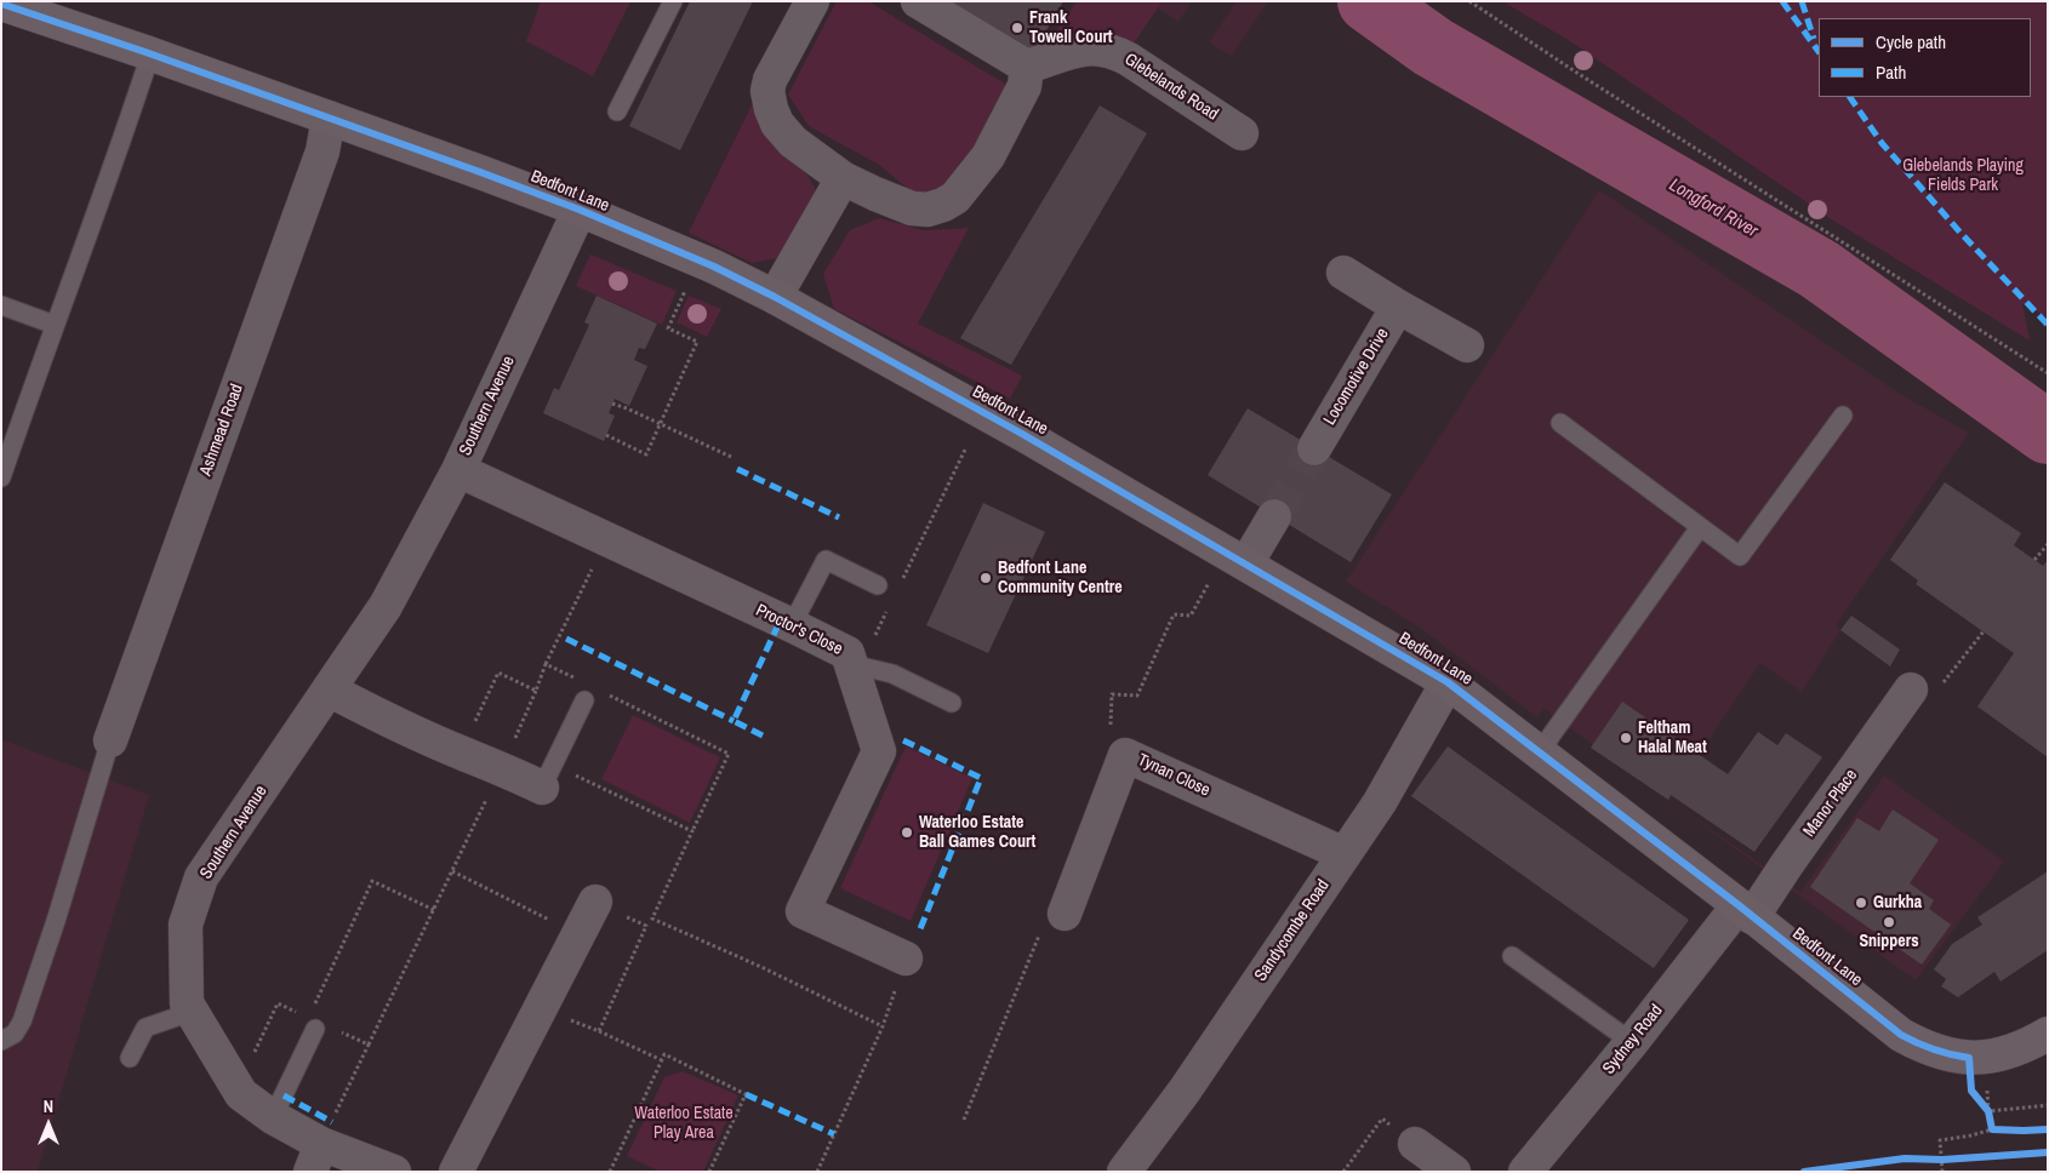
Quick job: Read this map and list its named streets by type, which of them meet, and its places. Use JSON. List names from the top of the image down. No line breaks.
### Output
{"streets":{"main road":["Bedfont Lane"],"street":["Glebelands Road","Locomotive Drive","Southern Avenue","Ashmead Road","Proctor's Close","Tynan Close","Manor Place","Sandycombe Road","Sydney Road"]},"crossings":[["Bedfont Lane","Southern Avenue"],["Bedfont Lane","Ashmead Road"],["Bedfont Lane","Manor Place"],["Bedfont Lane","Sandycombe Road"],["Bedfont Lane","Sydney Road"],["Southern Avenue","Proctor's Close"],["Tynan Close","Sandycombe Road"],["Manor Place","Sydney Road"]],"water":["Longford River"],"parks":["Glebelands Playing Fields Park","Waterloo Estate Play Area"],"places":["Frank Towell Court","Bedfont Lane Community Centre","Feltham Halal Meat","Waterloo Estate Ball Games Court","Gurkha","Snippers"],"legend":["Cycle path","Path"],"north":"top"}
